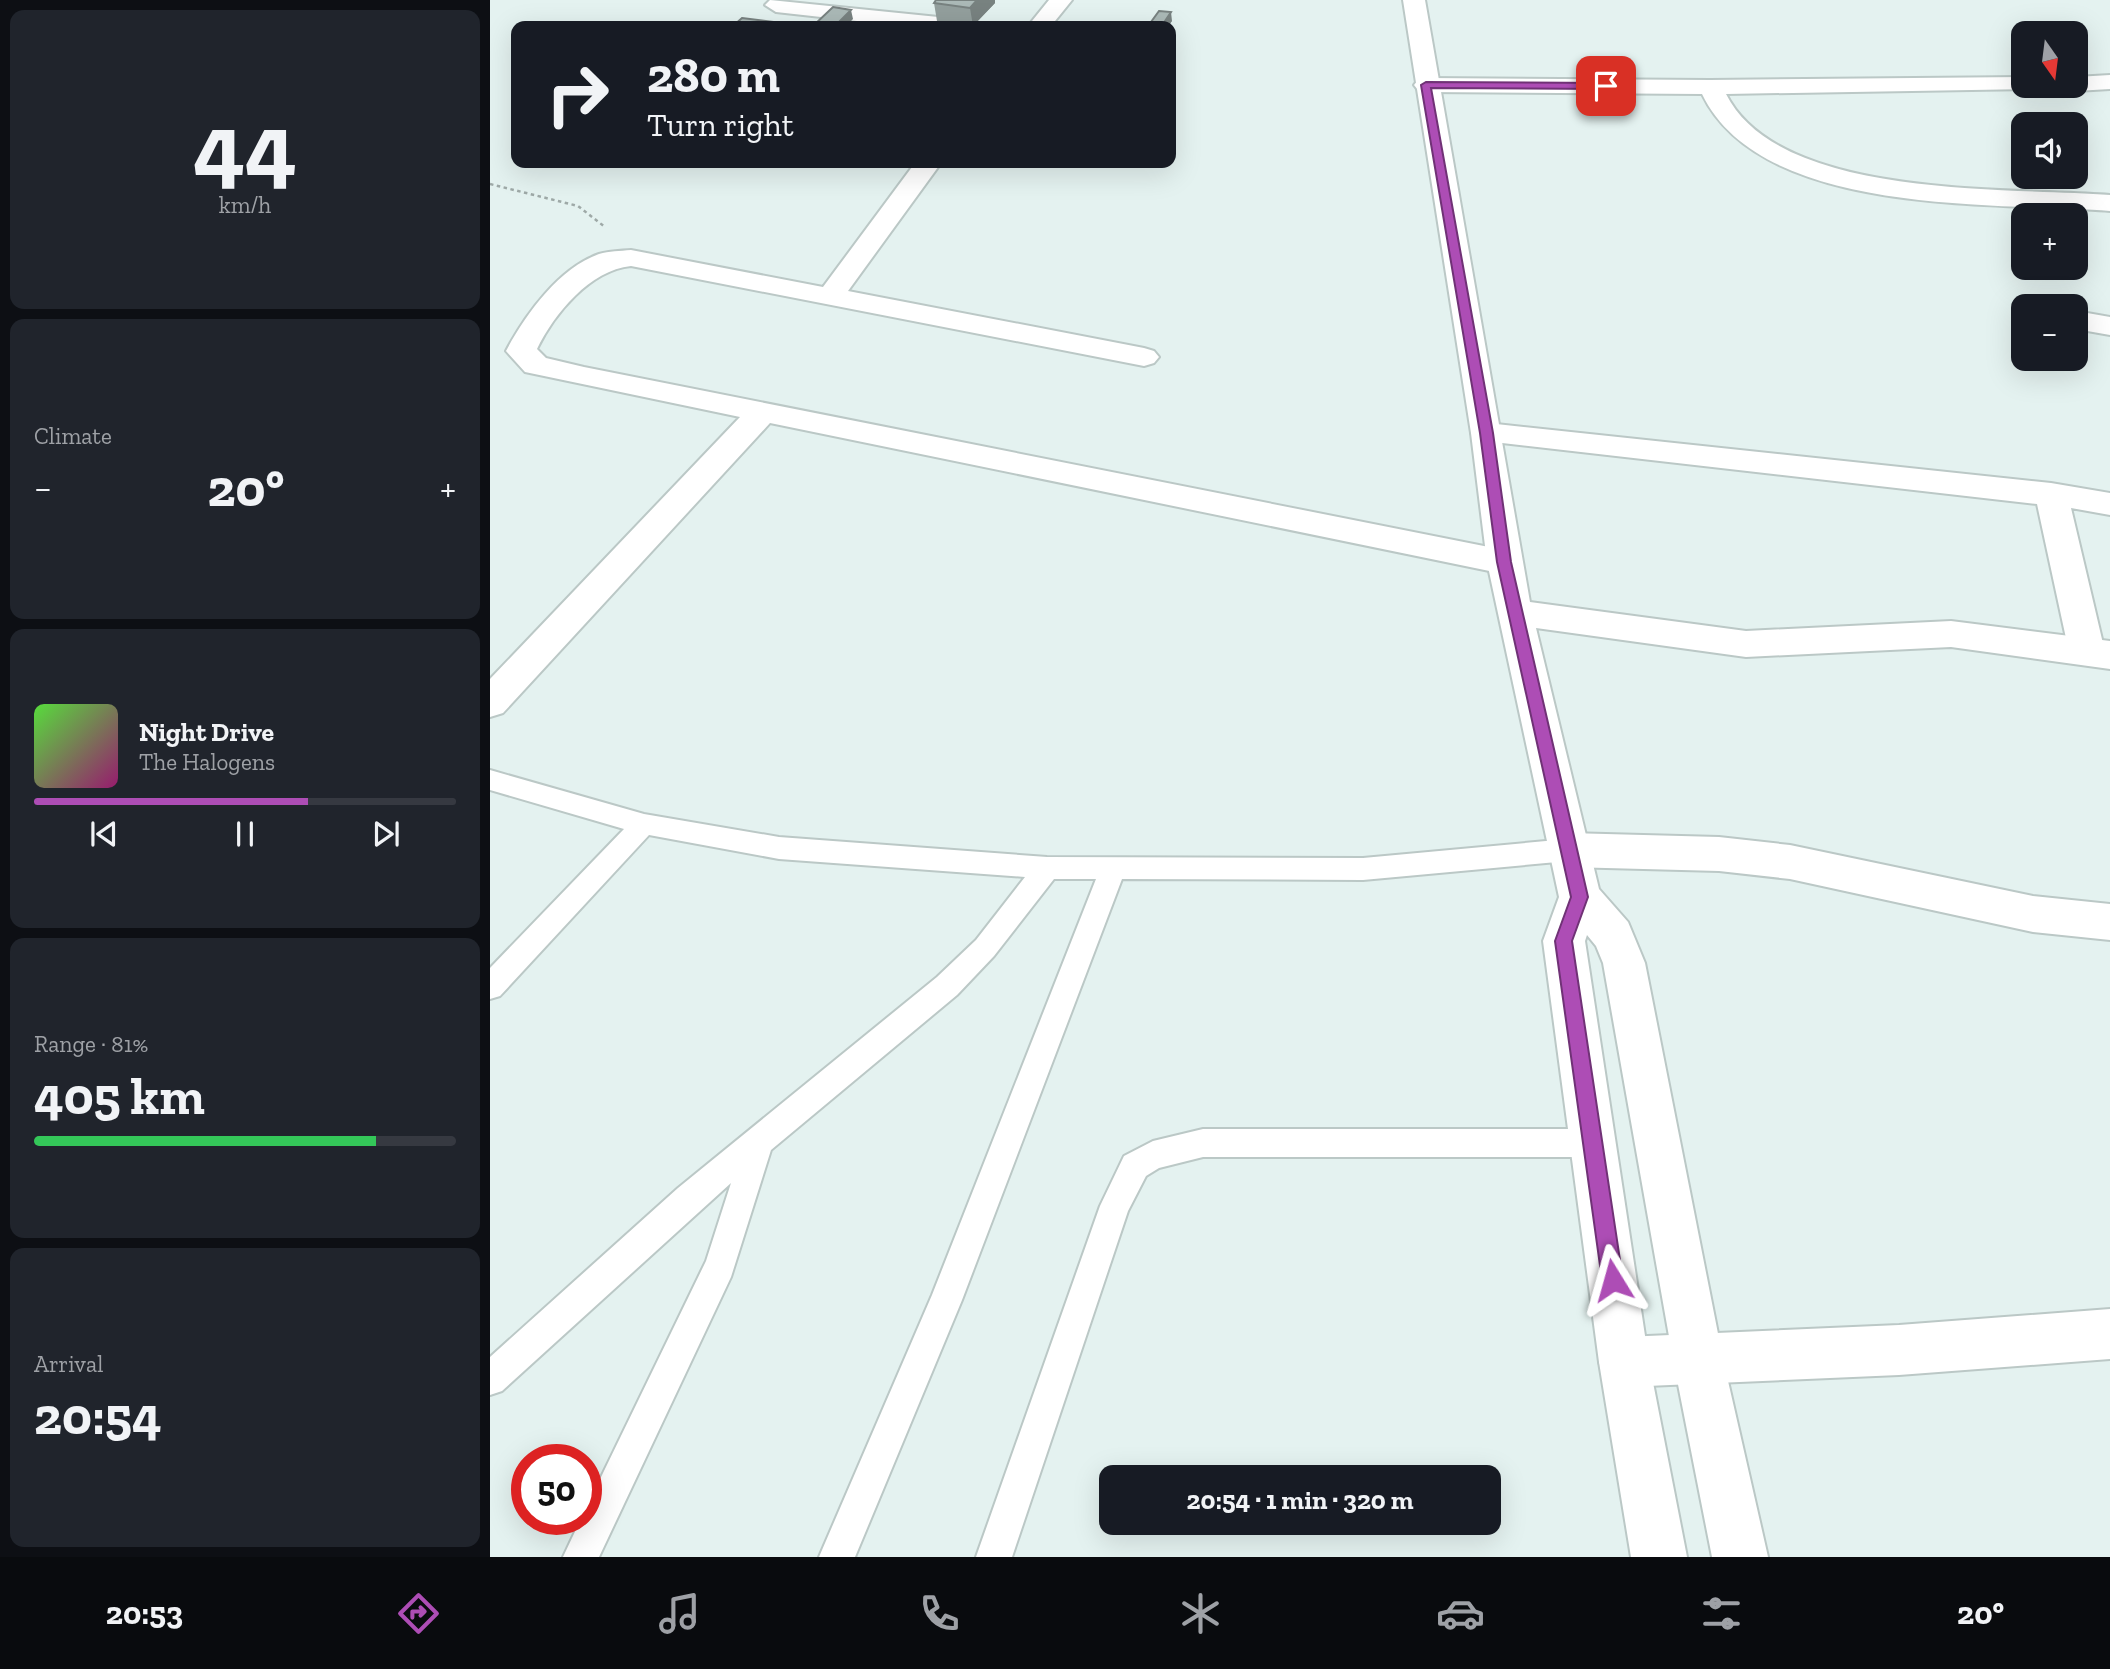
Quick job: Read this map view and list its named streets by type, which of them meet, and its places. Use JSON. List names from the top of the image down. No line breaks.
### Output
{"north":"bottom","page":{"tile":[["44","km/h"],"Climate",["Range · 81%","405 km"],["Arrival","20:54"]],"map_buttons":["+","−"],"turn":["280 m","Turn right"],"heat":["−","20°","+"],"song":["Night Drive","The Halogens"],"limit":"50","trip":"20:54 · 1 min · 320 m","tabs":["20:53","20°"]}}
